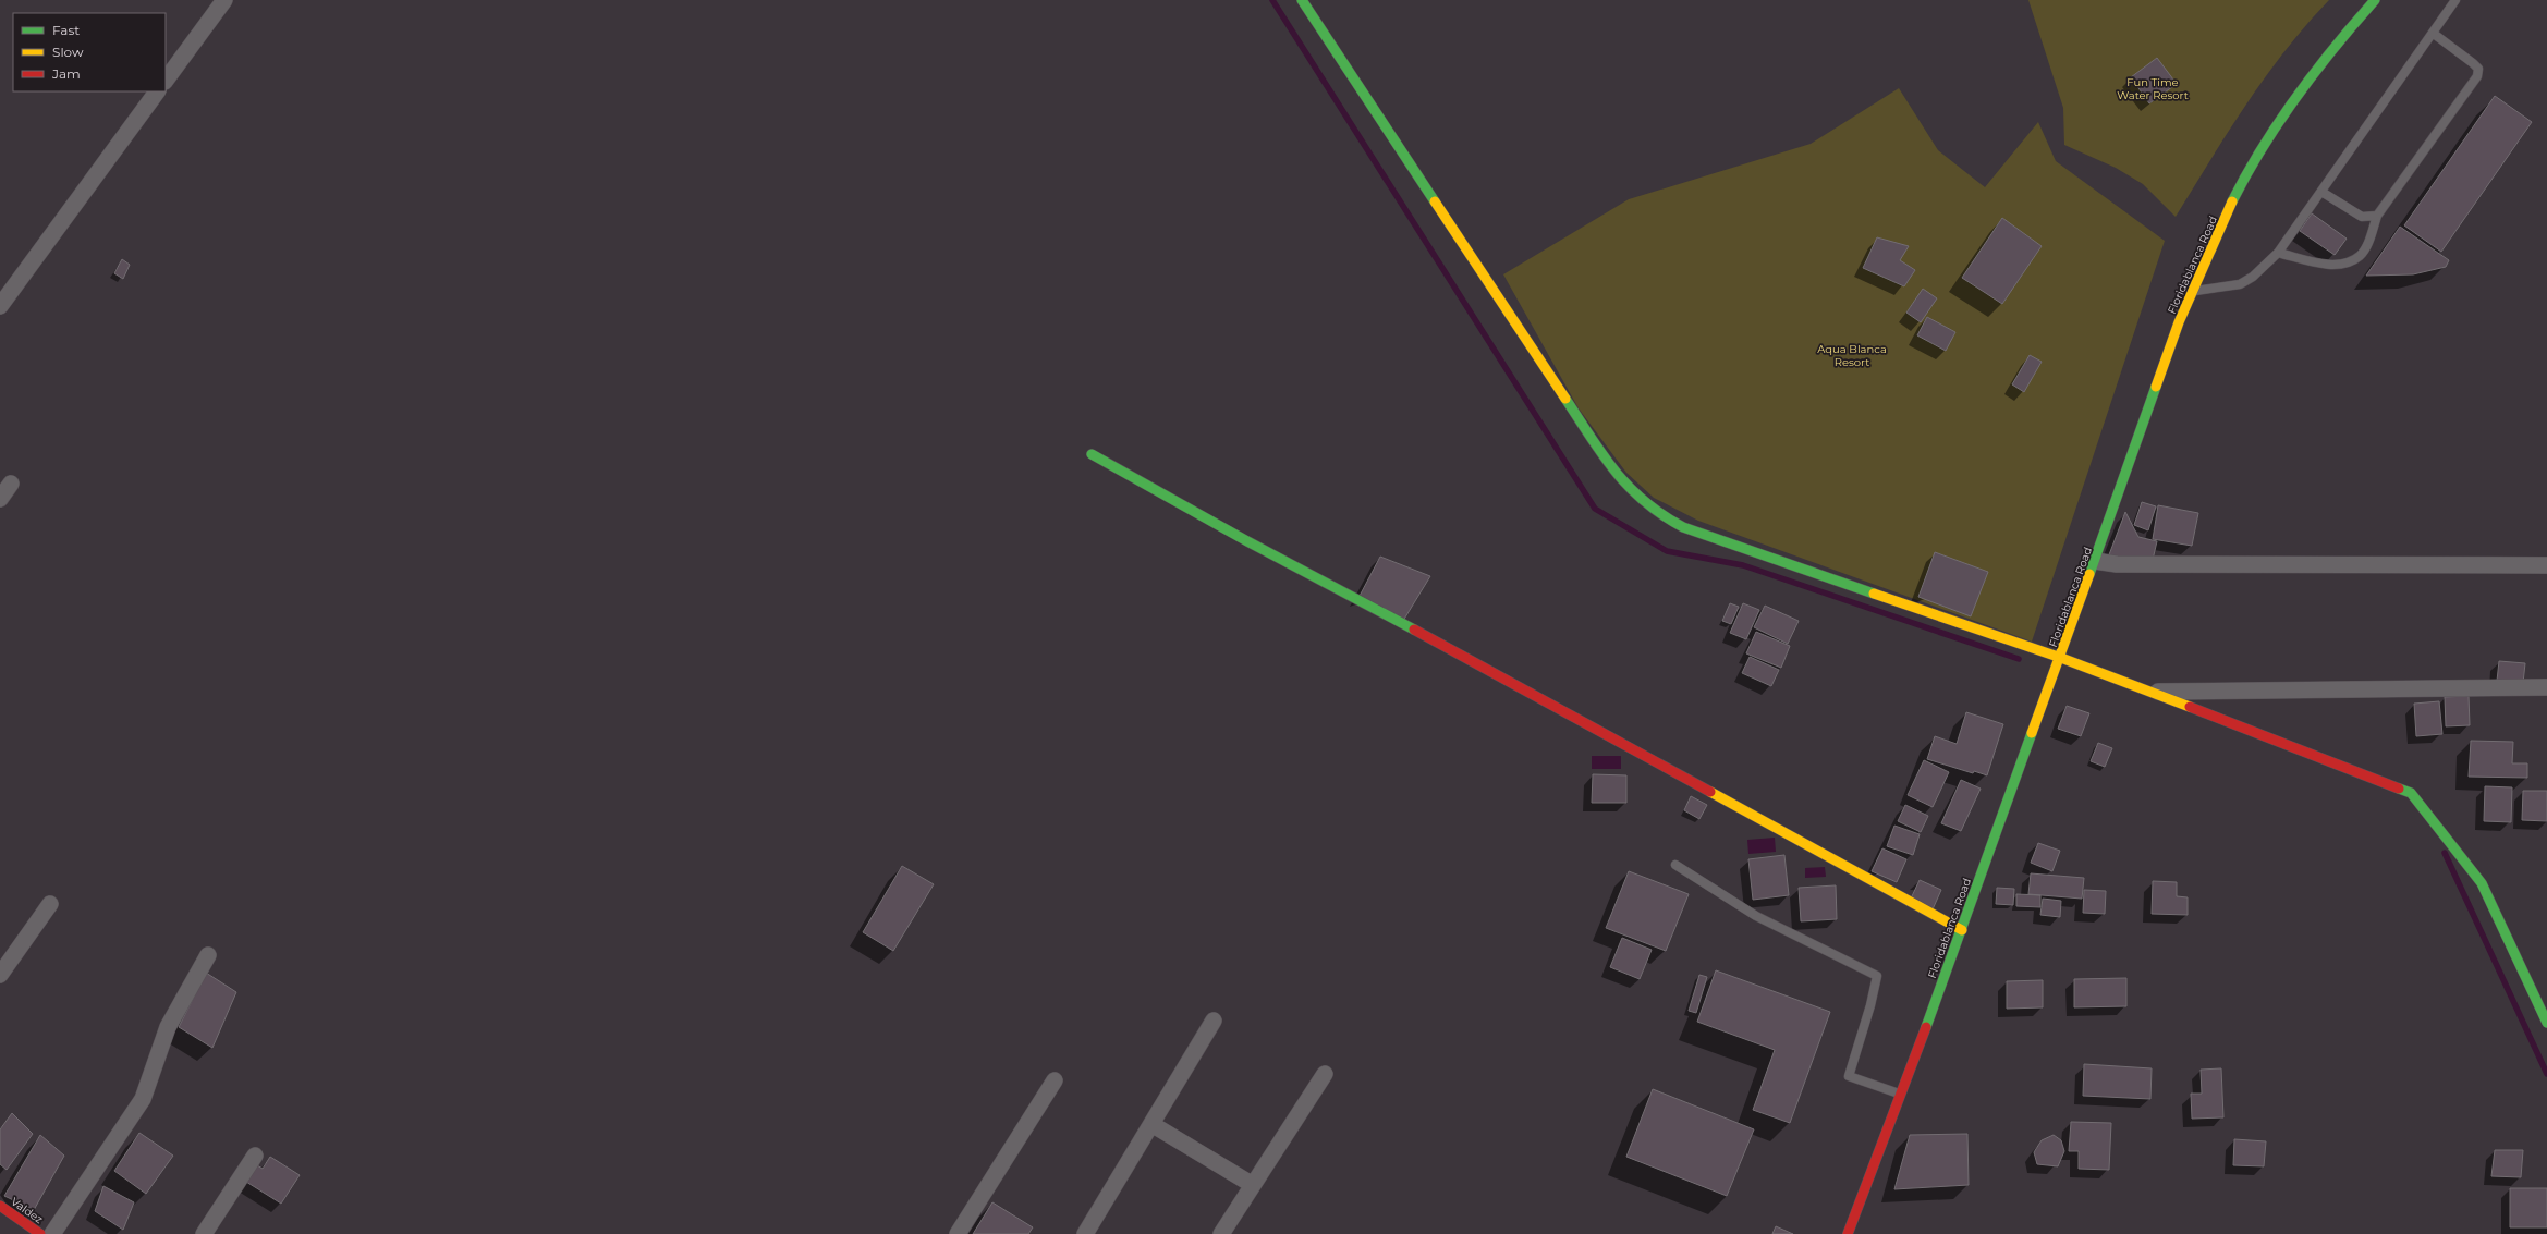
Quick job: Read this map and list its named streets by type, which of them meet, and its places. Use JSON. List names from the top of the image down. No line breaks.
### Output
{"streets":{"street":["Floridablanca Road","Valdez"]},"parks":["Fun Time Water Resort","Aqua Blanca Resort"],"legend":["Fast","Slow","Jam"]}
